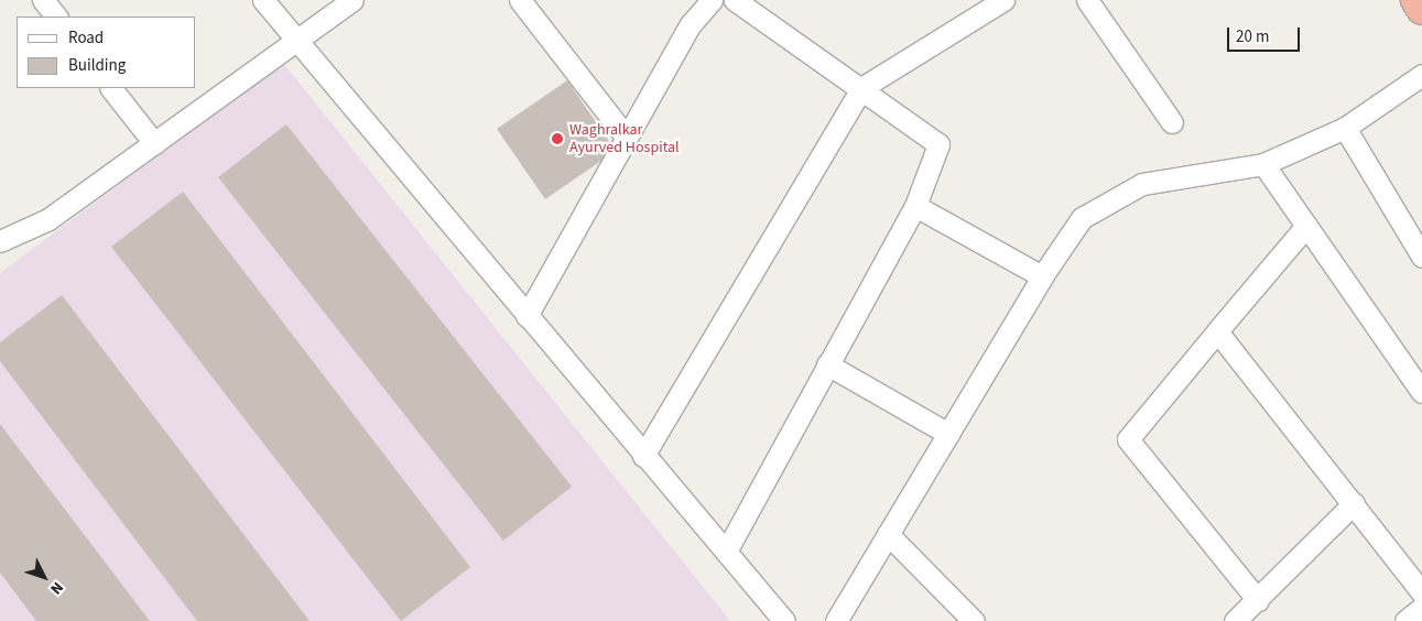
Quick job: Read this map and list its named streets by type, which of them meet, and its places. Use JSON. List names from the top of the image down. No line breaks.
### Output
{"places":["Waghralkar Ayurved Hospital"],"legend":["Road","Building"],"scale_bar":"20 m","north":"bottom right"}
